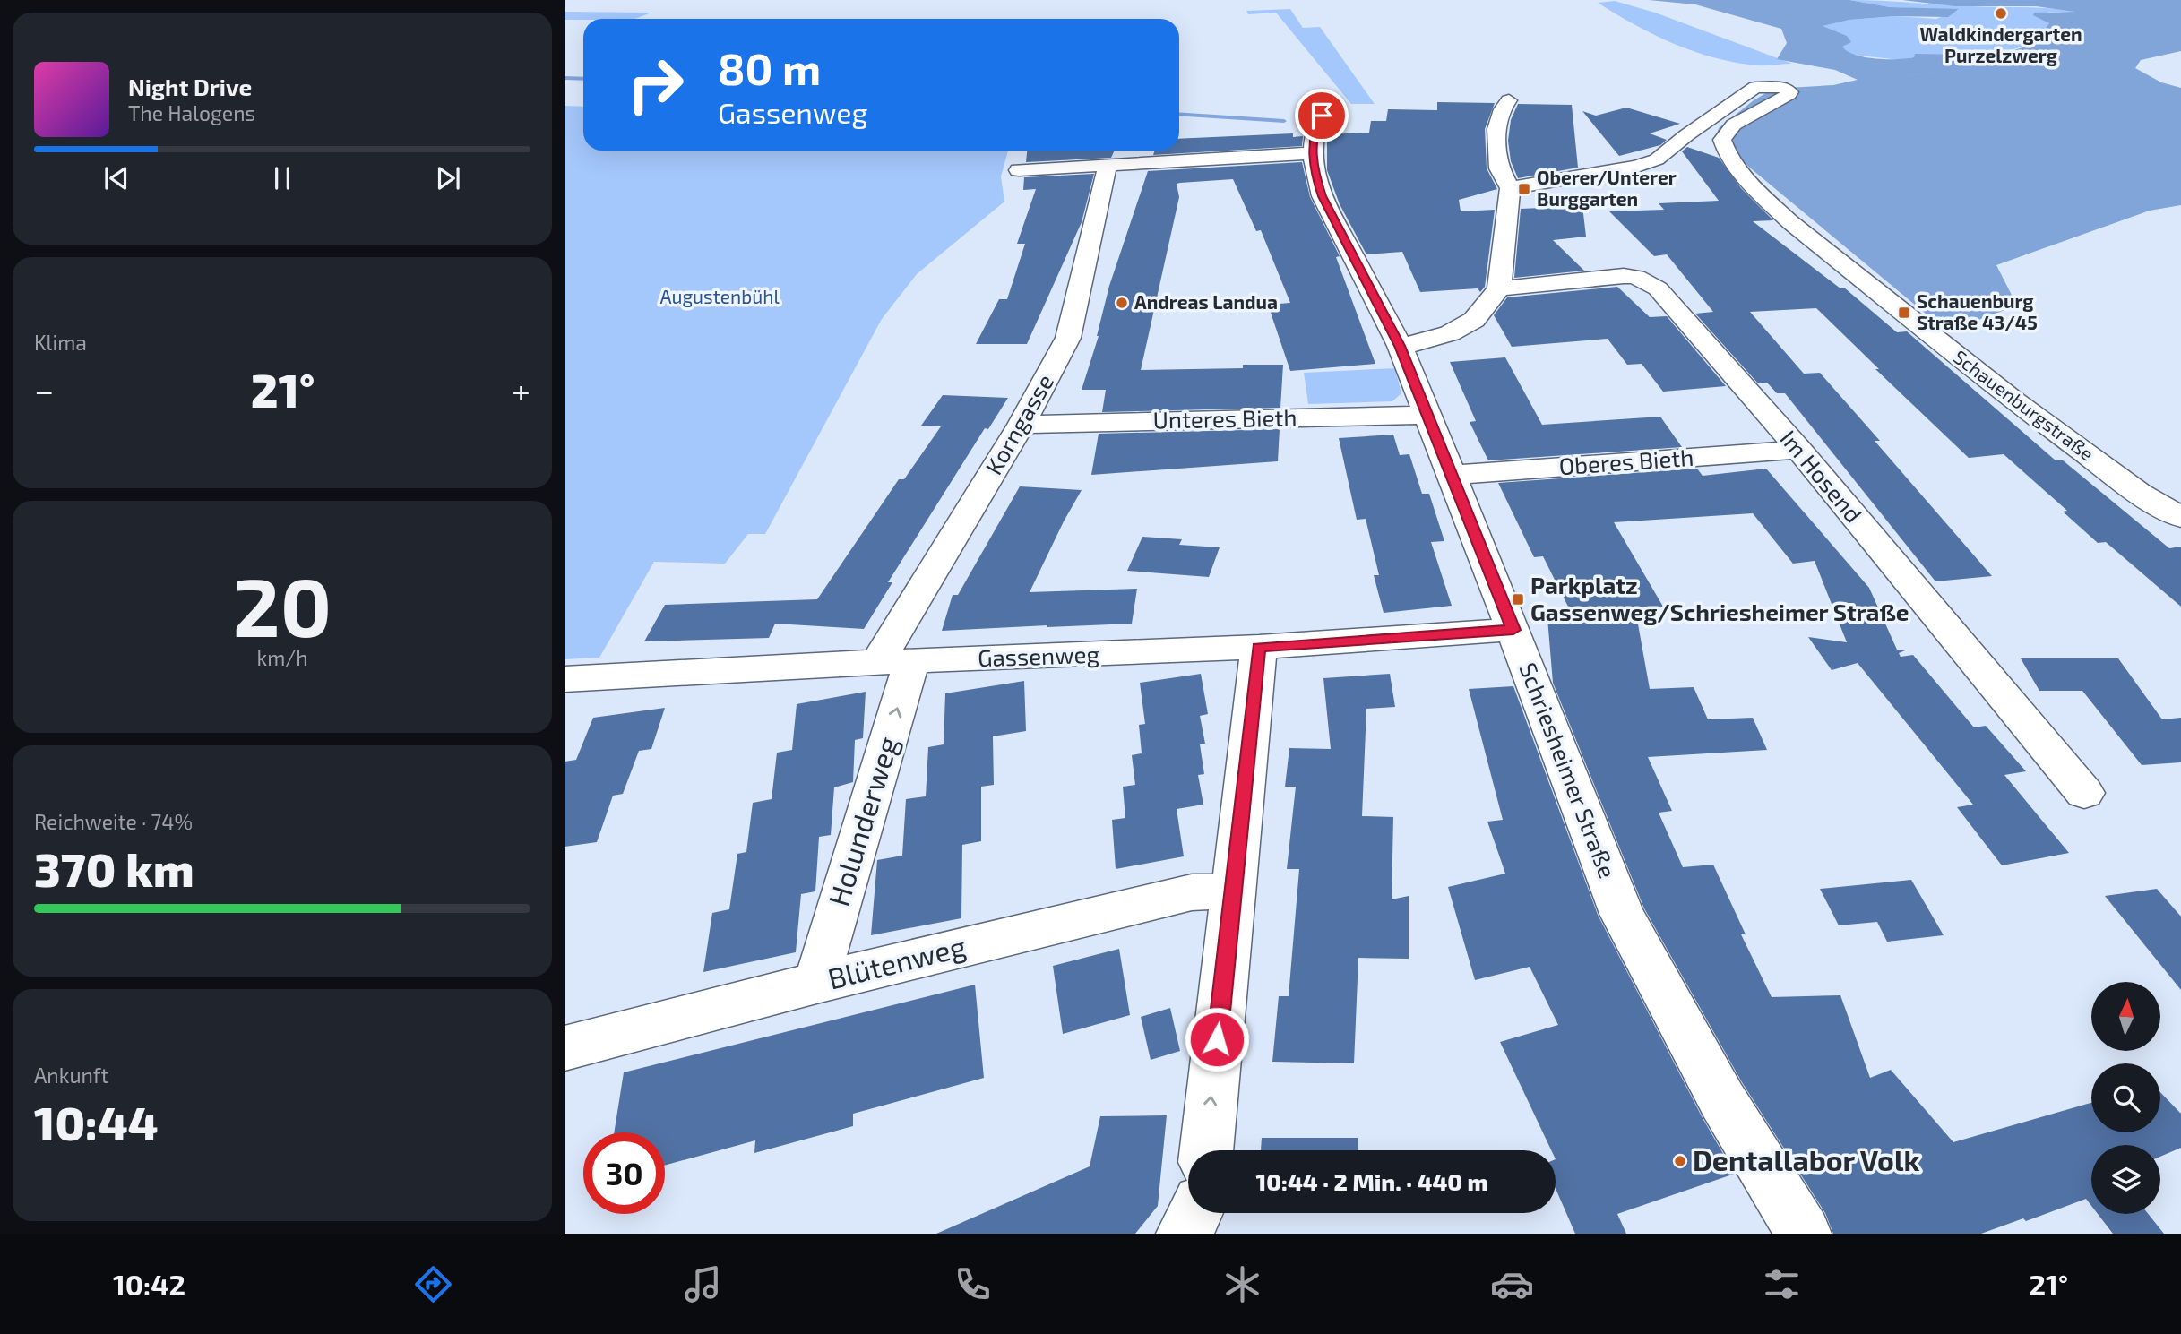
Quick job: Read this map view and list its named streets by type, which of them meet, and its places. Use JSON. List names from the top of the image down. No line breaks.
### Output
{"streets":{"street":["Schauenburgstraße","Unteres Bieth","Korngasse","Oberes Bieth","Im Hosend","Gassenweg","Schriesheimer Straße","Holunderweg","Blütenweg"]},"crossings":[["Unteres Bieth","Korngasse"],["Unteres Bieth","Schriesheimer Straße"],["Korngasse","Gassenweg"],["Korngasse","Holunderweg"],["Oberes Bieth","Im Hosend"],["Oberes Bieth","Schriesheimer Straße"],["Gassenweg","Schriesheimer Straße"],["Gassenweg","Holunderweg"],["Holunderweg","Blütenweg"]],"one_way":["Holunderweg"],"parks":["Augustenbühl"],"places":{"other":["Waldkindergarten Purzelzwerg","Andreas Landua","Dentallabor Volk"],"transit":["Oberer/Unterer Burggarten","Schauenburg Straße 43/45","Parkplatz Gassenweg/Schriesheimer Straße"]},"north":"top","page":{"turn":["80 m","Gassenweg"],"song":["Night Drive","The Halogens"],"tile":["Klima",["20","km/h"],["Reichweite · 74%","370 km"],["Ankunft","10:44"]],"heat":["−","21°","+"],"limit":"30","trip":"10:44 · 2 Min. · 440 m","tabs":["10:42","21°"]}}
